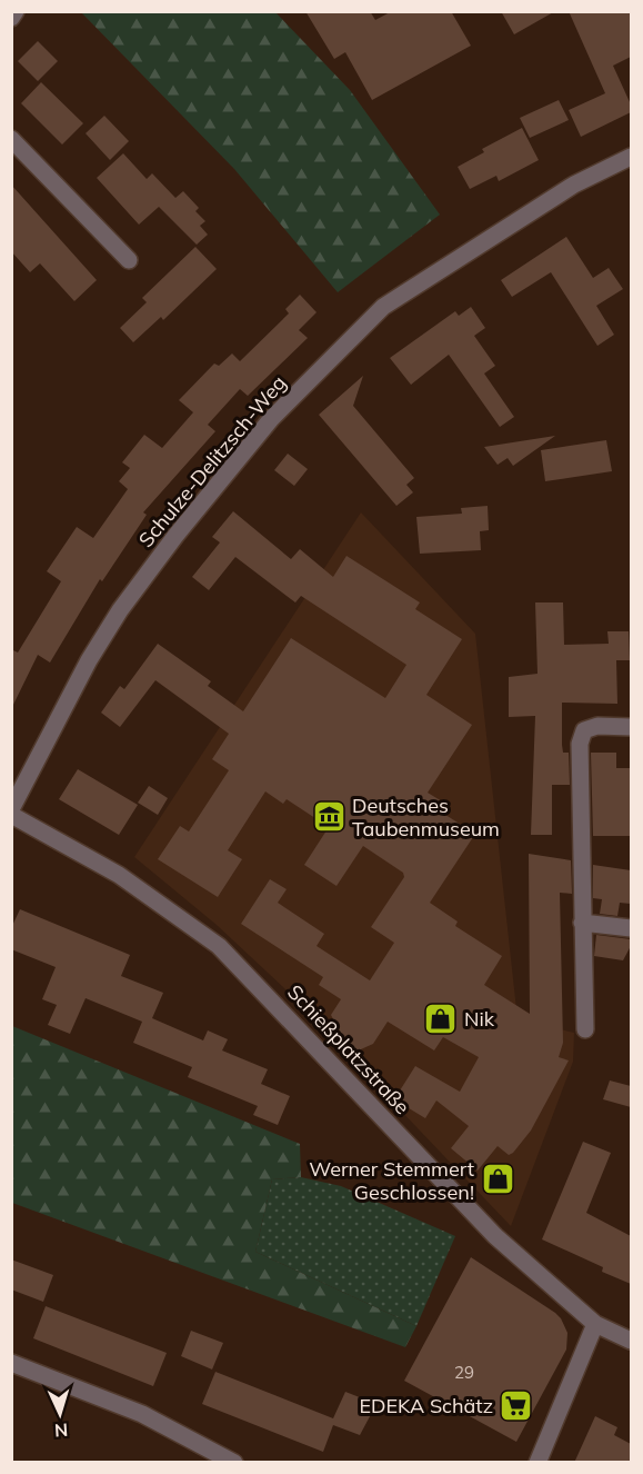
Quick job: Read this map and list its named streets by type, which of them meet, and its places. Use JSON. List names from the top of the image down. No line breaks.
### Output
{"streets":{"street":["Schulze-Delitzsch-Weg","Schießplatzstraße"]},"places":{"museum":["Deutsches Taubenmuseum"],"shop":["Nik","Werner Stemmert Geschlossen!"],"supermarket":["EDEKA Schätz"]},"house_numbers":["29"],"north":"bottom"}
